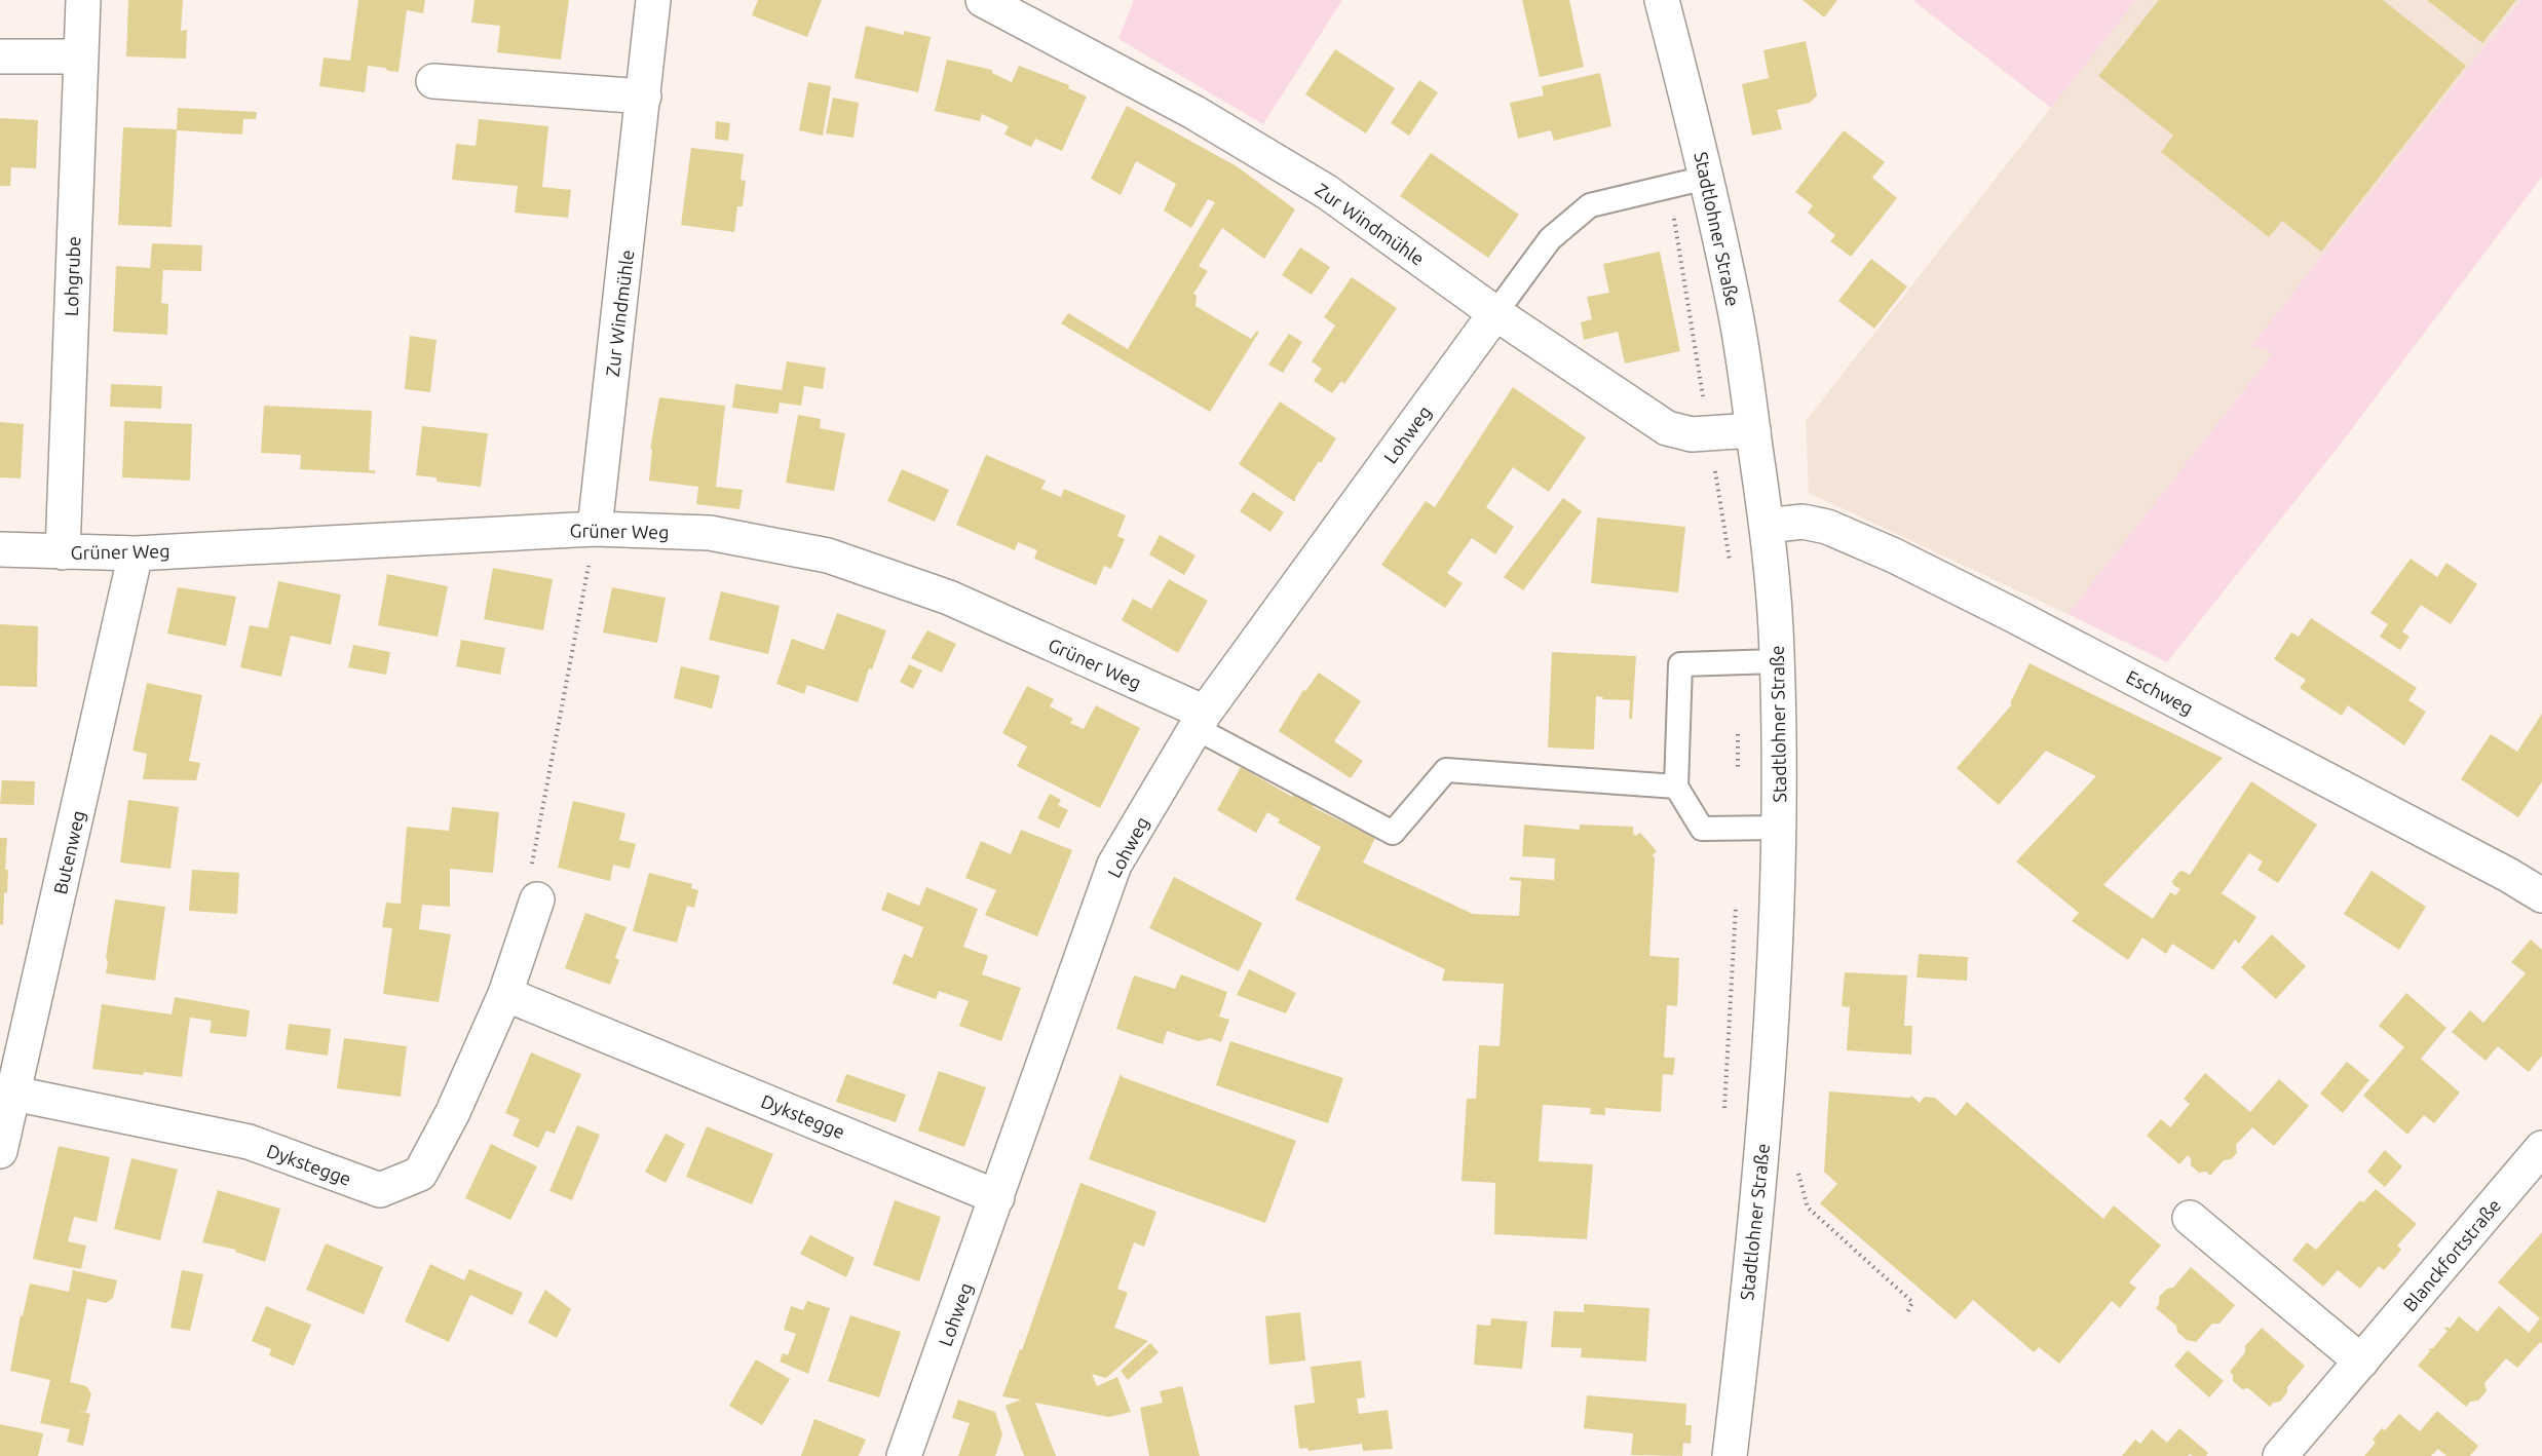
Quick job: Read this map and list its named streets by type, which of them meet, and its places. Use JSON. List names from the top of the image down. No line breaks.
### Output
{"streets":{"street":["Zur Windmühle","Stadtlohner Straße","Lohgrube","Lohweg","Grüner Weg","Eschweg","Butenweg","Dykstegge","Blanckfortstraße"]},"crossings":[["Zur Windmühle","Stadtlohner Straße"],["Zur Windmühle","Lohweg"],["Zur Windmühle","Grüner Weg"],["Stadtlohner Straße","Eschweg"],["Lohgrube","Grüner Weg"],["Lohweg","Grüner Weg"],["Lohweg","Dykstegge"],["Grüner Weg","Butenweg"],["Butenweg","Dykstegge"]]}
